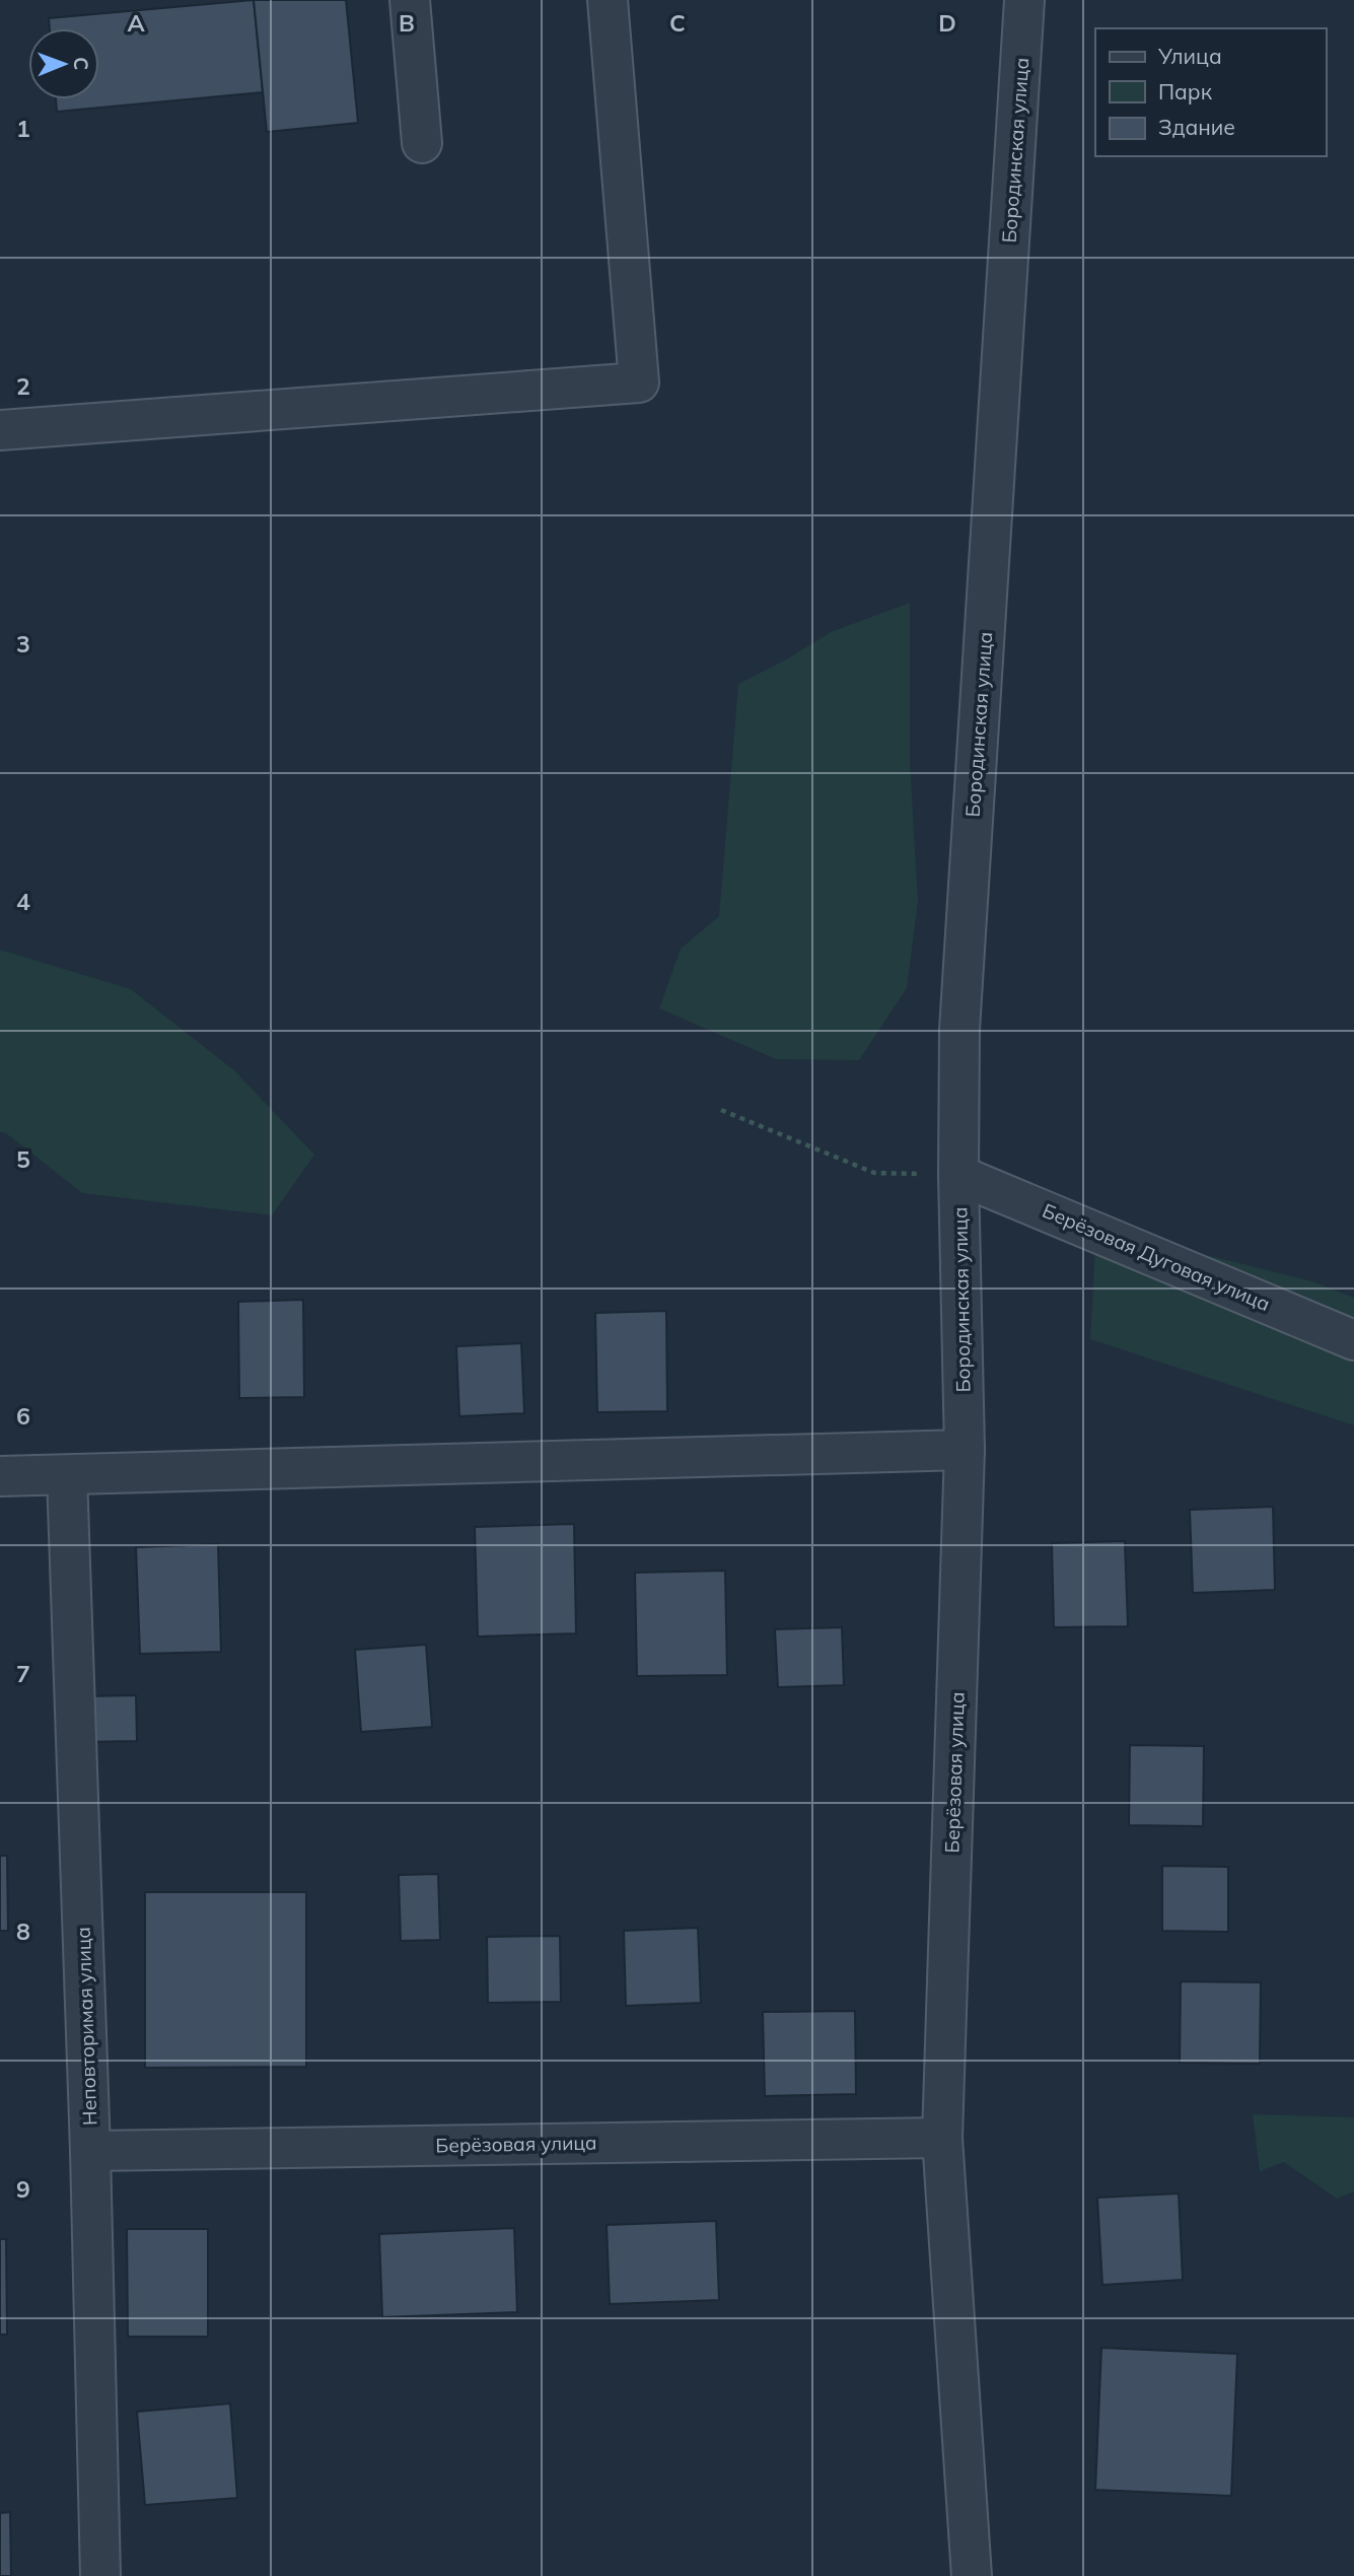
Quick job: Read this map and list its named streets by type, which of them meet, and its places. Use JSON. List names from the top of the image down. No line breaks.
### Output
{"streets":{"street":["Бородинская улица","Берёзовая Дуговая улица","Берёзовая улица","Неповторимая улица"]},"crossings":[["Бородинская улица","Берёзовая Дуговая улица"],["Бородинская улица","Берёзовая улица"],["Берёзовая улица","Неповторимая улица"]],"legend":["Улица","Парк","Здание"],"north":"right","grid":{"columns":["A","B","C","D"],"rows":["1","2","3","4","5","6","7","8","9"]}}
